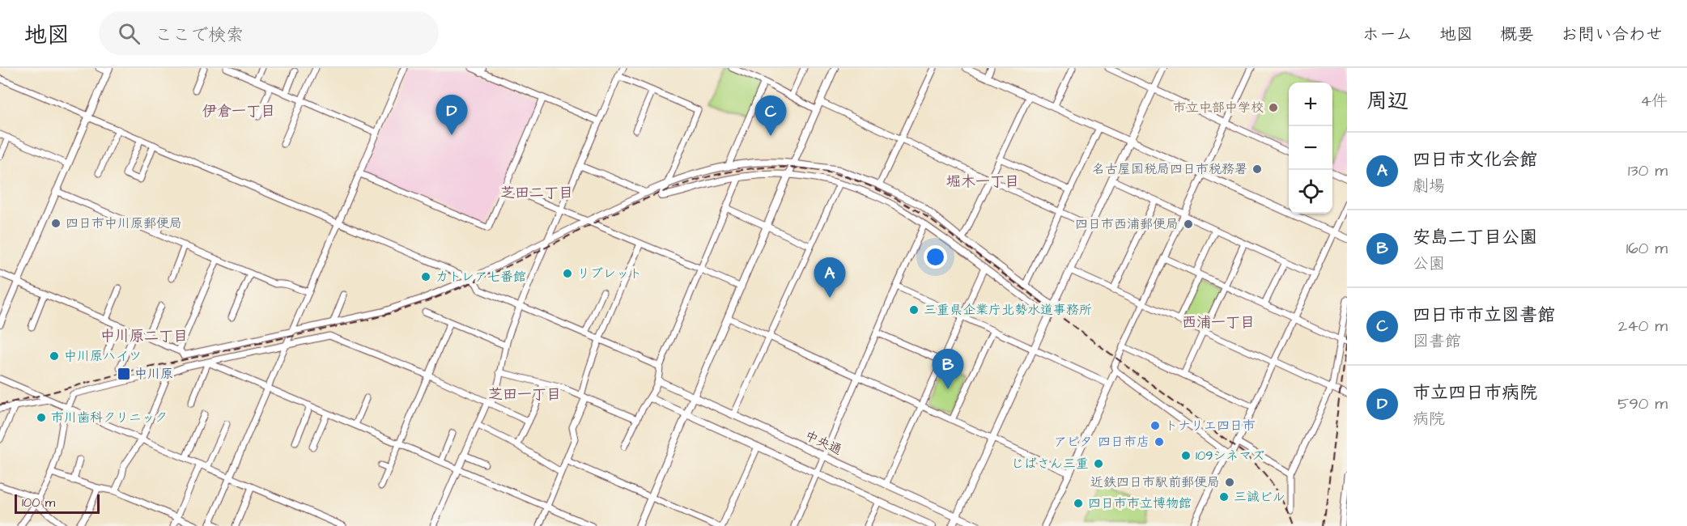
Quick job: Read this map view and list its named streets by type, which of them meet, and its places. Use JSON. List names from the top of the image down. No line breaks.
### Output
{"streets":{"street":["中央通"]},"districts":["伊倉一丁目","堀木一丁目","芝田二丁目","西浦一丁目","中川原二丁目","芝田一丁目"],"places":{"other":["市立中部中学校","名古屋国税局四日市税務署","四日市中川原郵便局","四日市西浦郵便局","リブレット","カトレア七番館","三重県企業庁北勢水道事務所","中川原ハイツ","市川歯科クリニック","トナリエ四日市","アピタ 四日市店","109シネマズ","じばさん三重","近鉄四日市駅前郵便局","三誠ビル","四日市市立博物館"],"transit":["中川原"]},"scale_bar":"100 m","page":{"header":"地図","search":"ここで検索","nav":["ホーム","地図","概要","お問い合わせ"],"heading":["周辺","4件"],"map_buttons":["+","−"],"pins":["D","C","A","B"],"list":[{"mark":"A","name":"四日市文化会館","note":"劇場","value":"130 m"},{"mark":"B","name":"安島二丁目公園","note":"公園","value":"160 m"},{"mark":"C","name":"四日市市立図書館","note":"図書館","value":"240 m"},{"mark":"D","name":"市立四日市病院","note":"病院","value":"590 m"}],"scale":"100 m"}}
